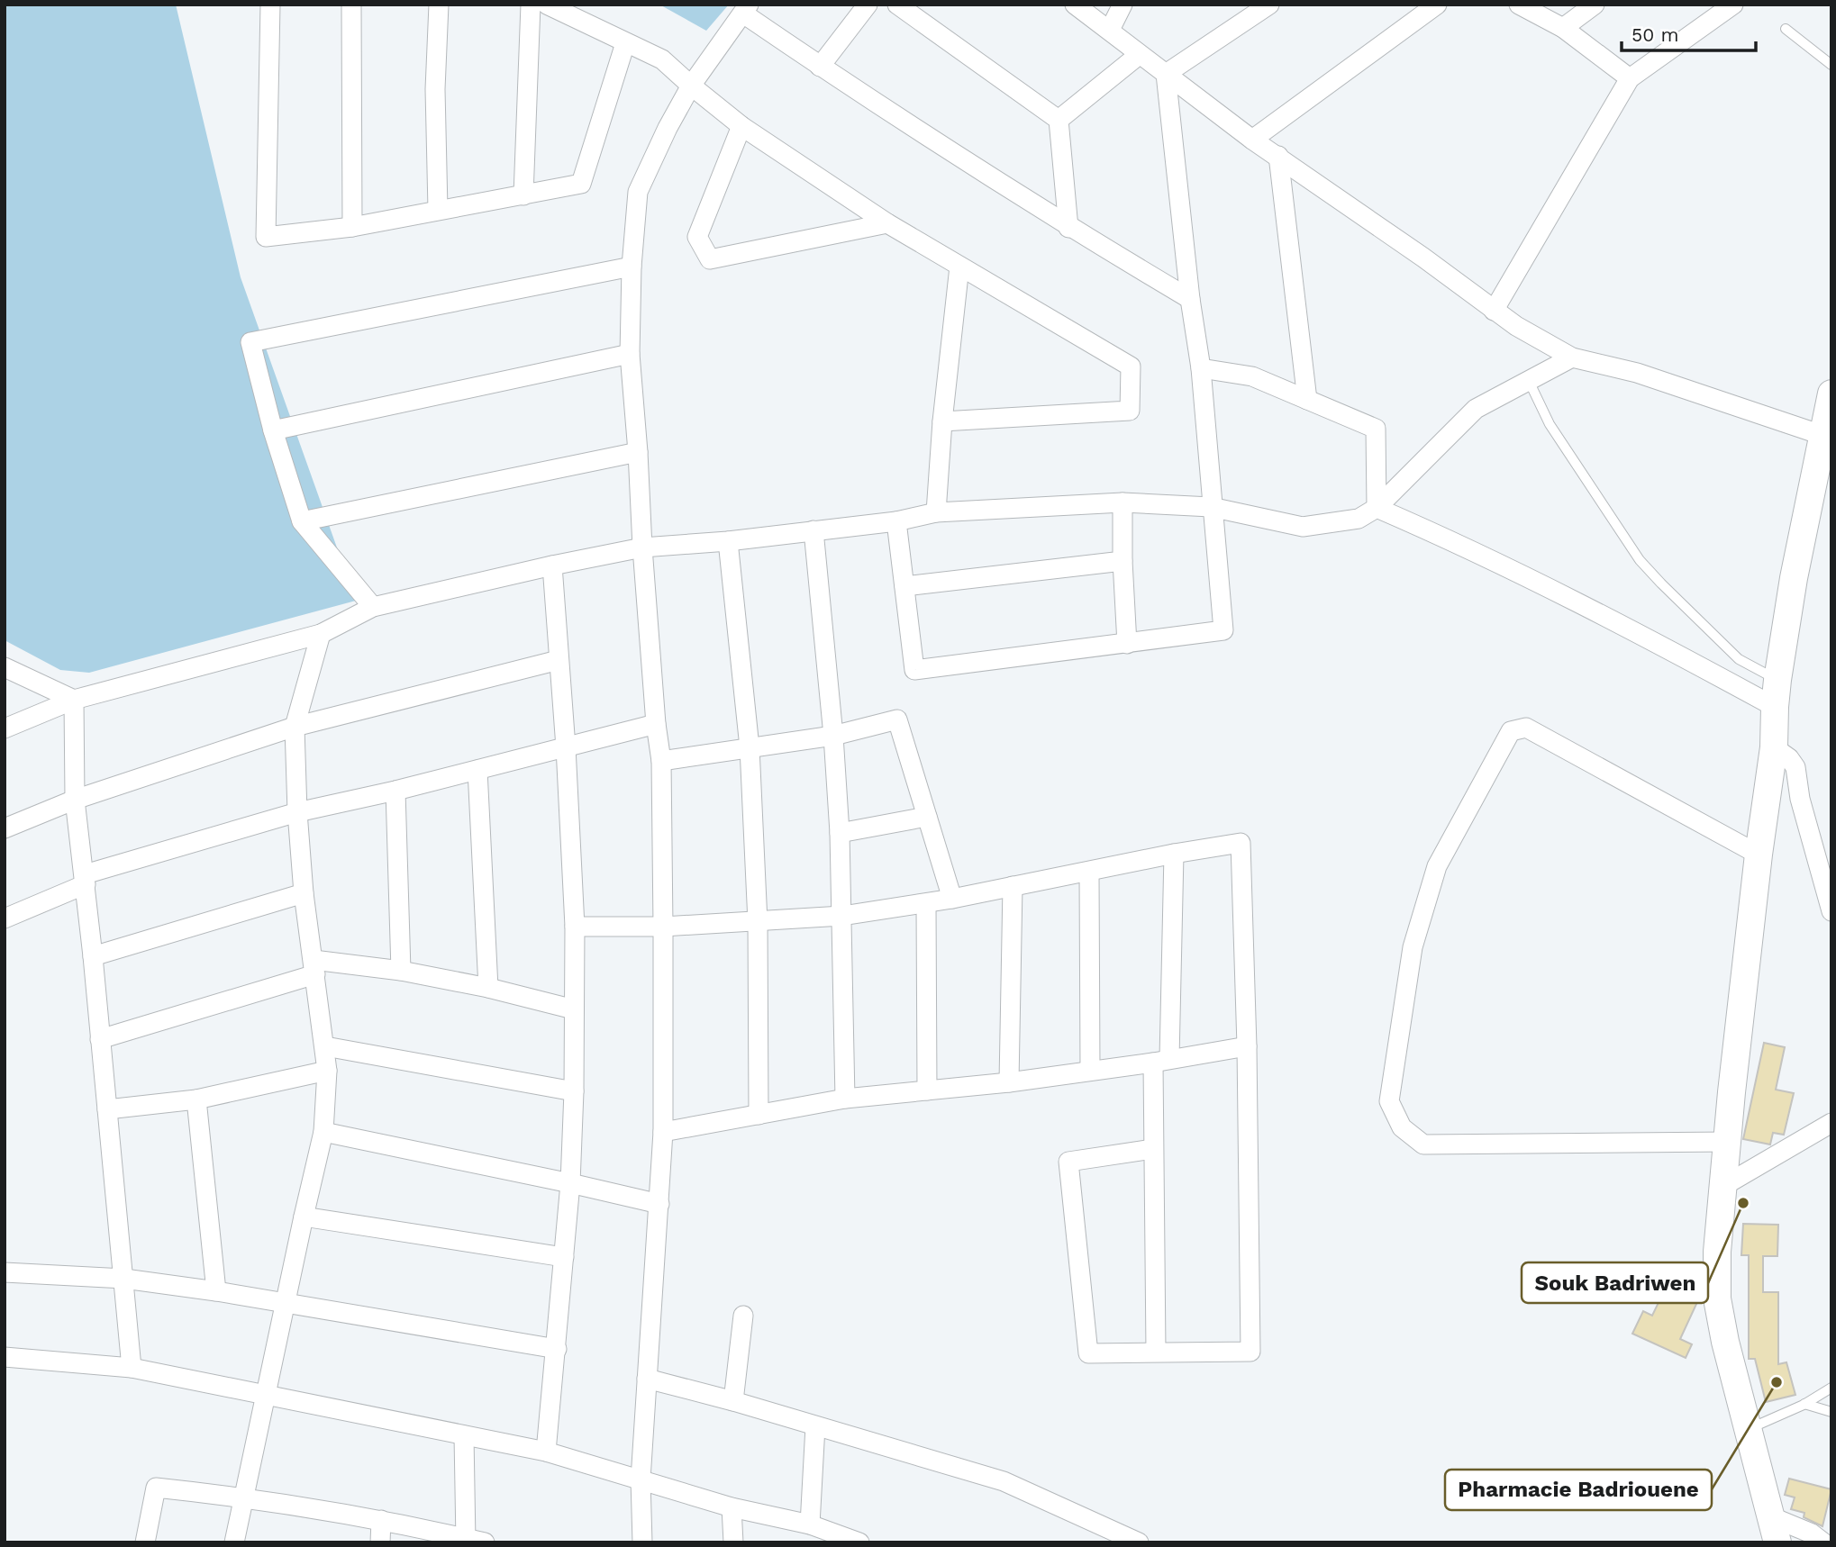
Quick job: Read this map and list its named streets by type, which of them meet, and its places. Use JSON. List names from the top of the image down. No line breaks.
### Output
{"places":["Souk Badriwen","Pharmacie Badriouene"],"scale_bar":"50 m"}
